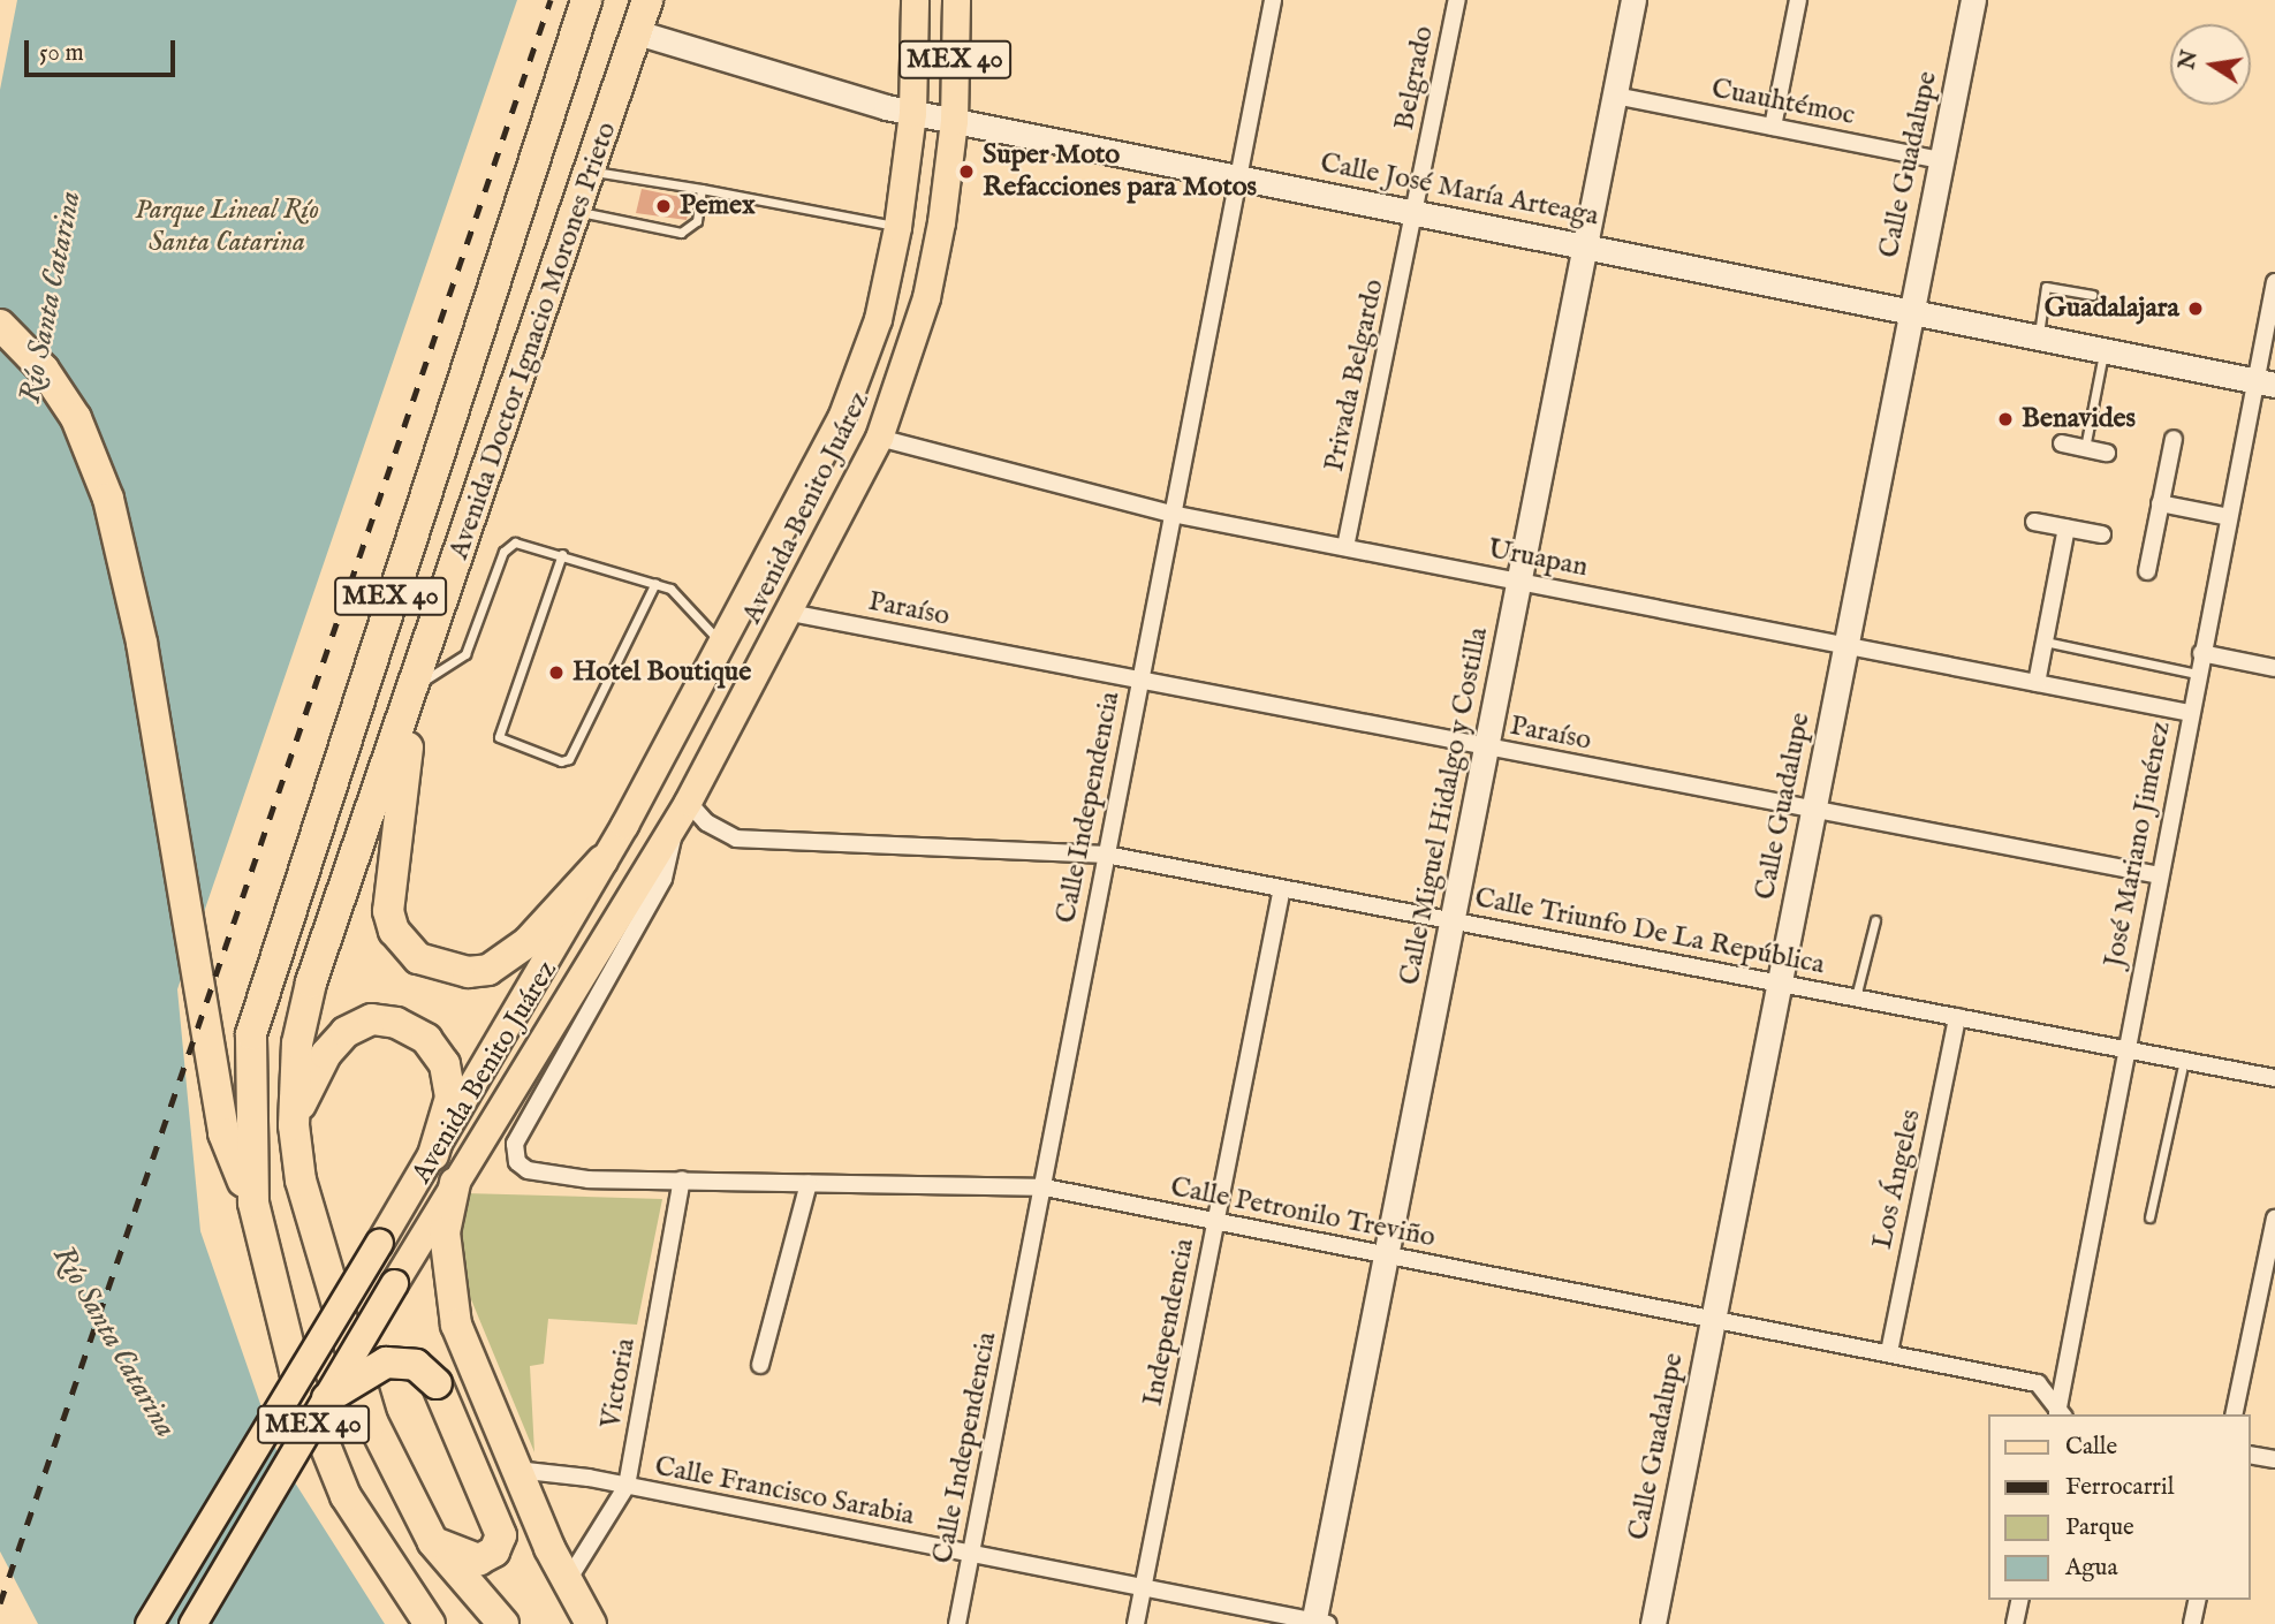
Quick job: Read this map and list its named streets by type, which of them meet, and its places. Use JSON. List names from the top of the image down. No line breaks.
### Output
{"streets":{"highway":["MEX 40","Avenida Doctor Ignacio Morones Prieto"],"main road":["Avenida Benito Juárez"],"street":["Belgrado","Cuauhtémoc","Calle Guadalupe","Calle José María Arteaga","Privada Belgardo","Uruapan","Paraíso","Calle Miguel Hidalgo y Costilla","Calle Independencia","José Mariano Jiménez","Calle Triunfo De La República","Los Ángeles","Calle Petronilo Treviño","Independencia","Victoria","Calle Francisco Sarabia"]},"crossings":[["MEX 40","Avenida Benito Juárez"],["Belgrado","Calle José María Arteaga"],["Belgrado","Privada Belgardo"],["Cuauhtémoc","Calle Guadalupe"],["Cuauhtémoc","Calle Miguel Hidalgo y Costilla"],["Calle Guadalupe","Calle José María Arteaga"],["Calle Guadalupe","Uruapan"],["Calle Guadalupe","Paraíso"],["Calle Guadalupe","Calle Triunfo De La República"],["Calle Guadalupe","Calle Petronilo Treviño"],["Calle José María Arteaga","Avenida Doctor Ignacio Morones Prieto"],["Calle José María Arteaga","Privada Belgardo"],["Calle José María Arteaga","Avenida Benito Juárez"],["Calle José María Arteaga","Calle Miguel Hidalgo y Costilla"],["Calle José María Arteaga","Calle Independencia"],["Calle José María Arteaga","José Mariano Jiménez"],["Privada Belgardo","Uruapan"],["Avenida Benito Juárez","Uruapan"],["Avenida Benito Juárez","Paraíso"],["Avenida Benito Juárez","Calle Triunfo De La República"],["Avenida Benito Juárez","Calle Petronilo Treviño"],["Uruapan","Calle Miguel Hidalgo y Costilla"],["Uruapan","Calle Independencia"],["Uruapan","José Mariano Jiménez"],["Paraíso","Calle Miguel Hidalgo y Costilla"],["Paraíso","Calle Independencia"],["Paraíso","José Mariano Jiménez"],["Calle Miguel Hidalgo y Costilla","Calle Triunfo De La República"],["Calle Miguel Hidalgo y Costilla","Calle Petronilo Treviño"],["Calle Miguel Hidalgo y Costilla","Calle Francisco Sarabia"],["Calle Independencia","Calle Triunfo De La República"],["Calle Independencia","Calle Petronilo Treviño"],["Calle Independencia","Calle Francisco Sarabia"],["José Mariano Jiménez","Calle Triunfo De La República"],["José Mariano Jiménez","Calle Petronilo Treviño"],["Calle Triunfo De La República","Los Ángeles"],["Calle Triunfo De La República","Calle Petronilo Treviño"],["Calle Triunfo De La República","Independencia"],["Los Ángeles","Calle Petronilo Treviño"],["Calle Petronilo Treviño","Independencia"],["Calle Petronilo Treviño","Victoria"],["Independencia","Calle Francisco Sarabia"],["Victoria","Calle Francisco Sarabia"]],"water":["Río Santa Catarina"],"parks":["Parque Lineal Río Santa Catarina"],"places":["Super Moto Refacciones para Motos","Pemex","Guadalajara","Benavides","Hotel Boutique"],"legend":["Calle","Ferrocarril","Parque","Agua"],"scale_bar":"50 m","north":"left"}
